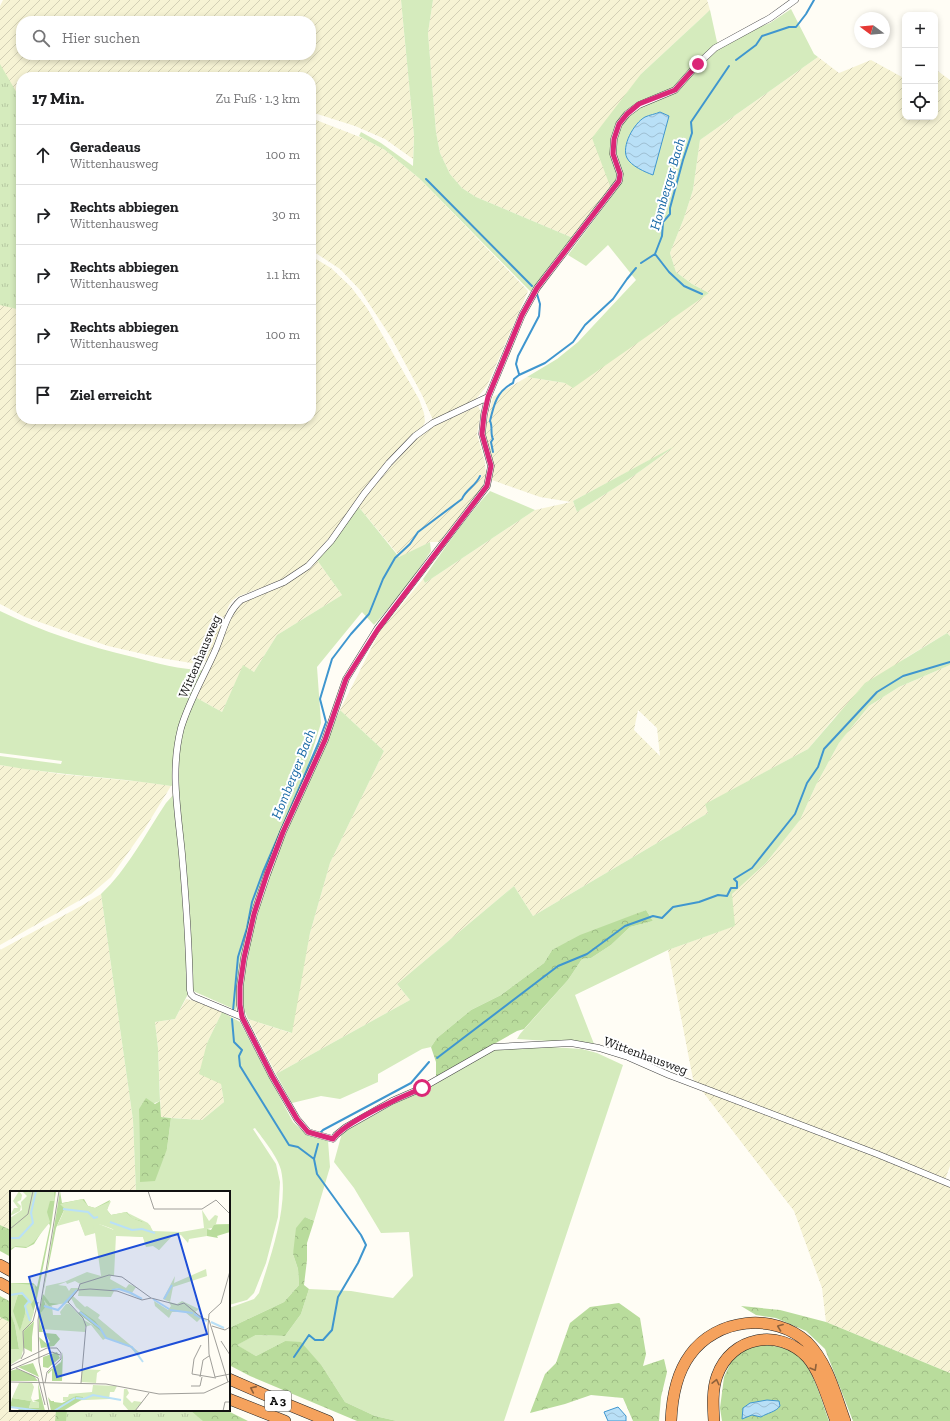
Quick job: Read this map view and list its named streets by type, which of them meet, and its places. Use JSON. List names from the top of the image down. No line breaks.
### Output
{"streets":{"highway":["A 3"],"street":["Wittenhausweg"]},"water":["Homberger Bach"],"north":"left","page":{"map_buttons":["+","−"],"search":"Hier suchen","heading":["17 Min.","Zu Fuß · 1.3 km"],"list":[["Geradeaus","Wittenhausweg","100 m"],["Rechts abbiegen","Wittenhausweg","30 m"],["Rechts abbiegen","Wittenhausweg","1.1 km"],["Rechts abbiegen","Wittenhausweg","100 m"],"Ziel erreicht"]}}
